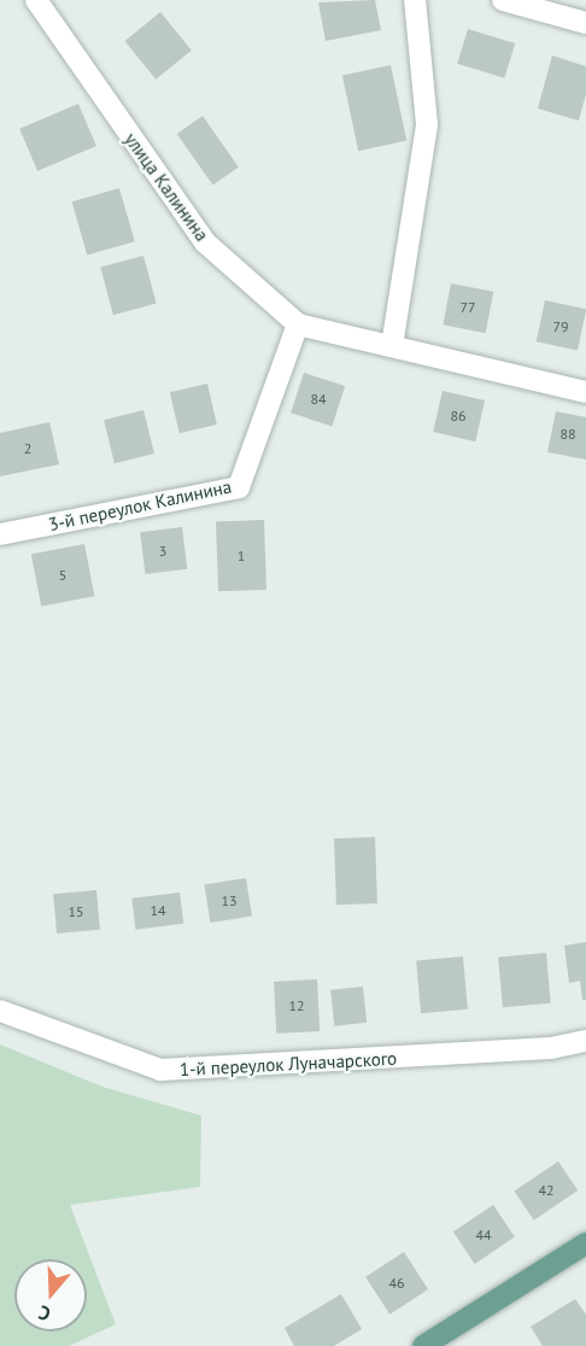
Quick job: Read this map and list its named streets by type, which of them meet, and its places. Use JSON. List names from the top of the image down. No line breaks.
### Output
{"streets":{"street":["улица Калинина","3-й переулок Калинина","1-й переулок Луначарского"]},"crossings":[["улица Калинина","3-й переулок Калинина"]],"house_numbers":["77","79","84","86","88","2","3","1","5","13","14","15","12","42","44","46"],"north":"bottom"}
